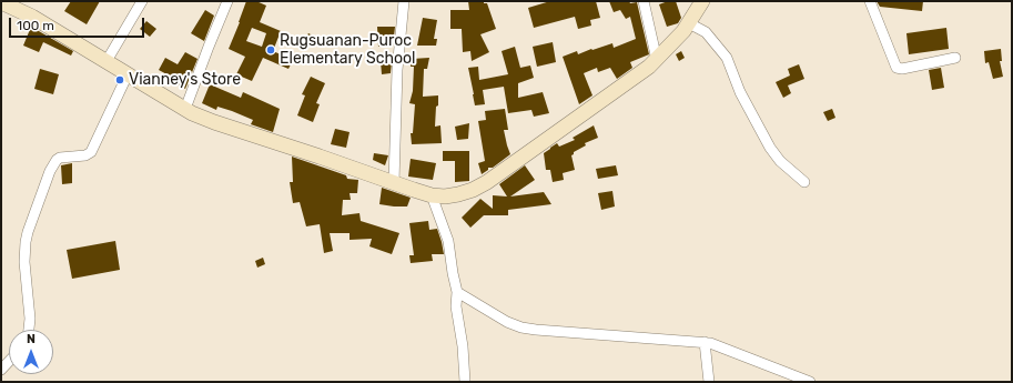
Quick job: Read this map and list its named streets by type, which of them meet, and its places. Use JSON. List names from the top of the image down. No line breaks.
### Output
{"places":["Rugsuanan-Puroc Elementary School","Vianney's Store"],"scale_bar":"100 m","north":"top"}
